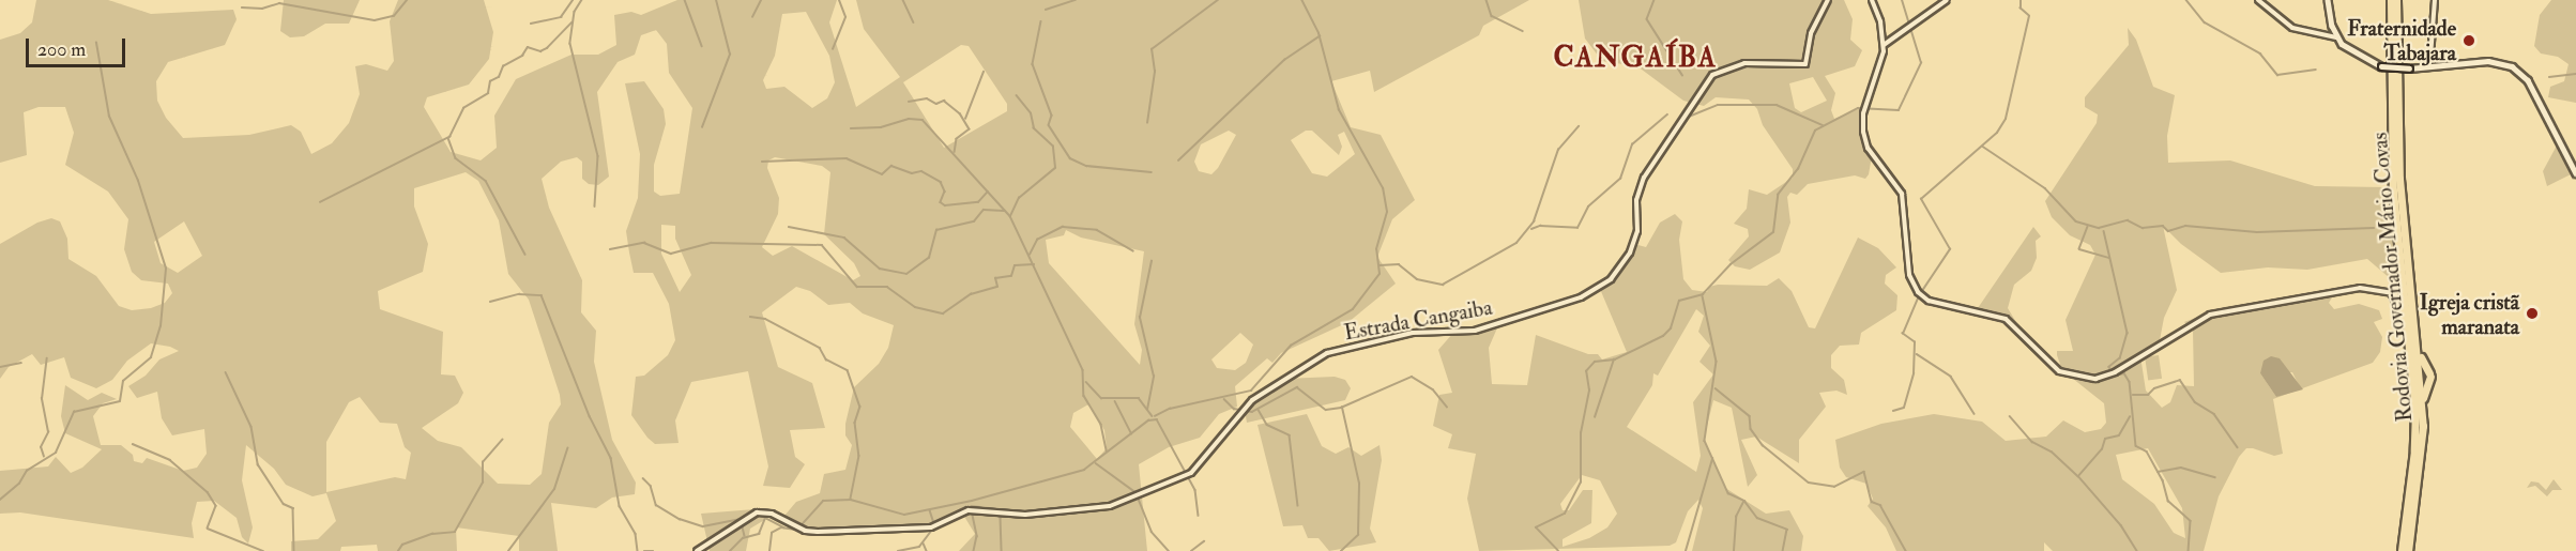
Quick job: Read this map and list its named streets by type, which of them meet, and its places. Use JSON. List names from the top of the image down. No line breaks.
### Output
{"streets":{"highway":["Rodovia Governador Mário Covas"],"street":["Estrada Cangaiba"]},"districts":["CANGAÍBA"],"places":["Fraternidade Tabajara","Igreja cristã maranata"],"scale_bar":"200 m"}
